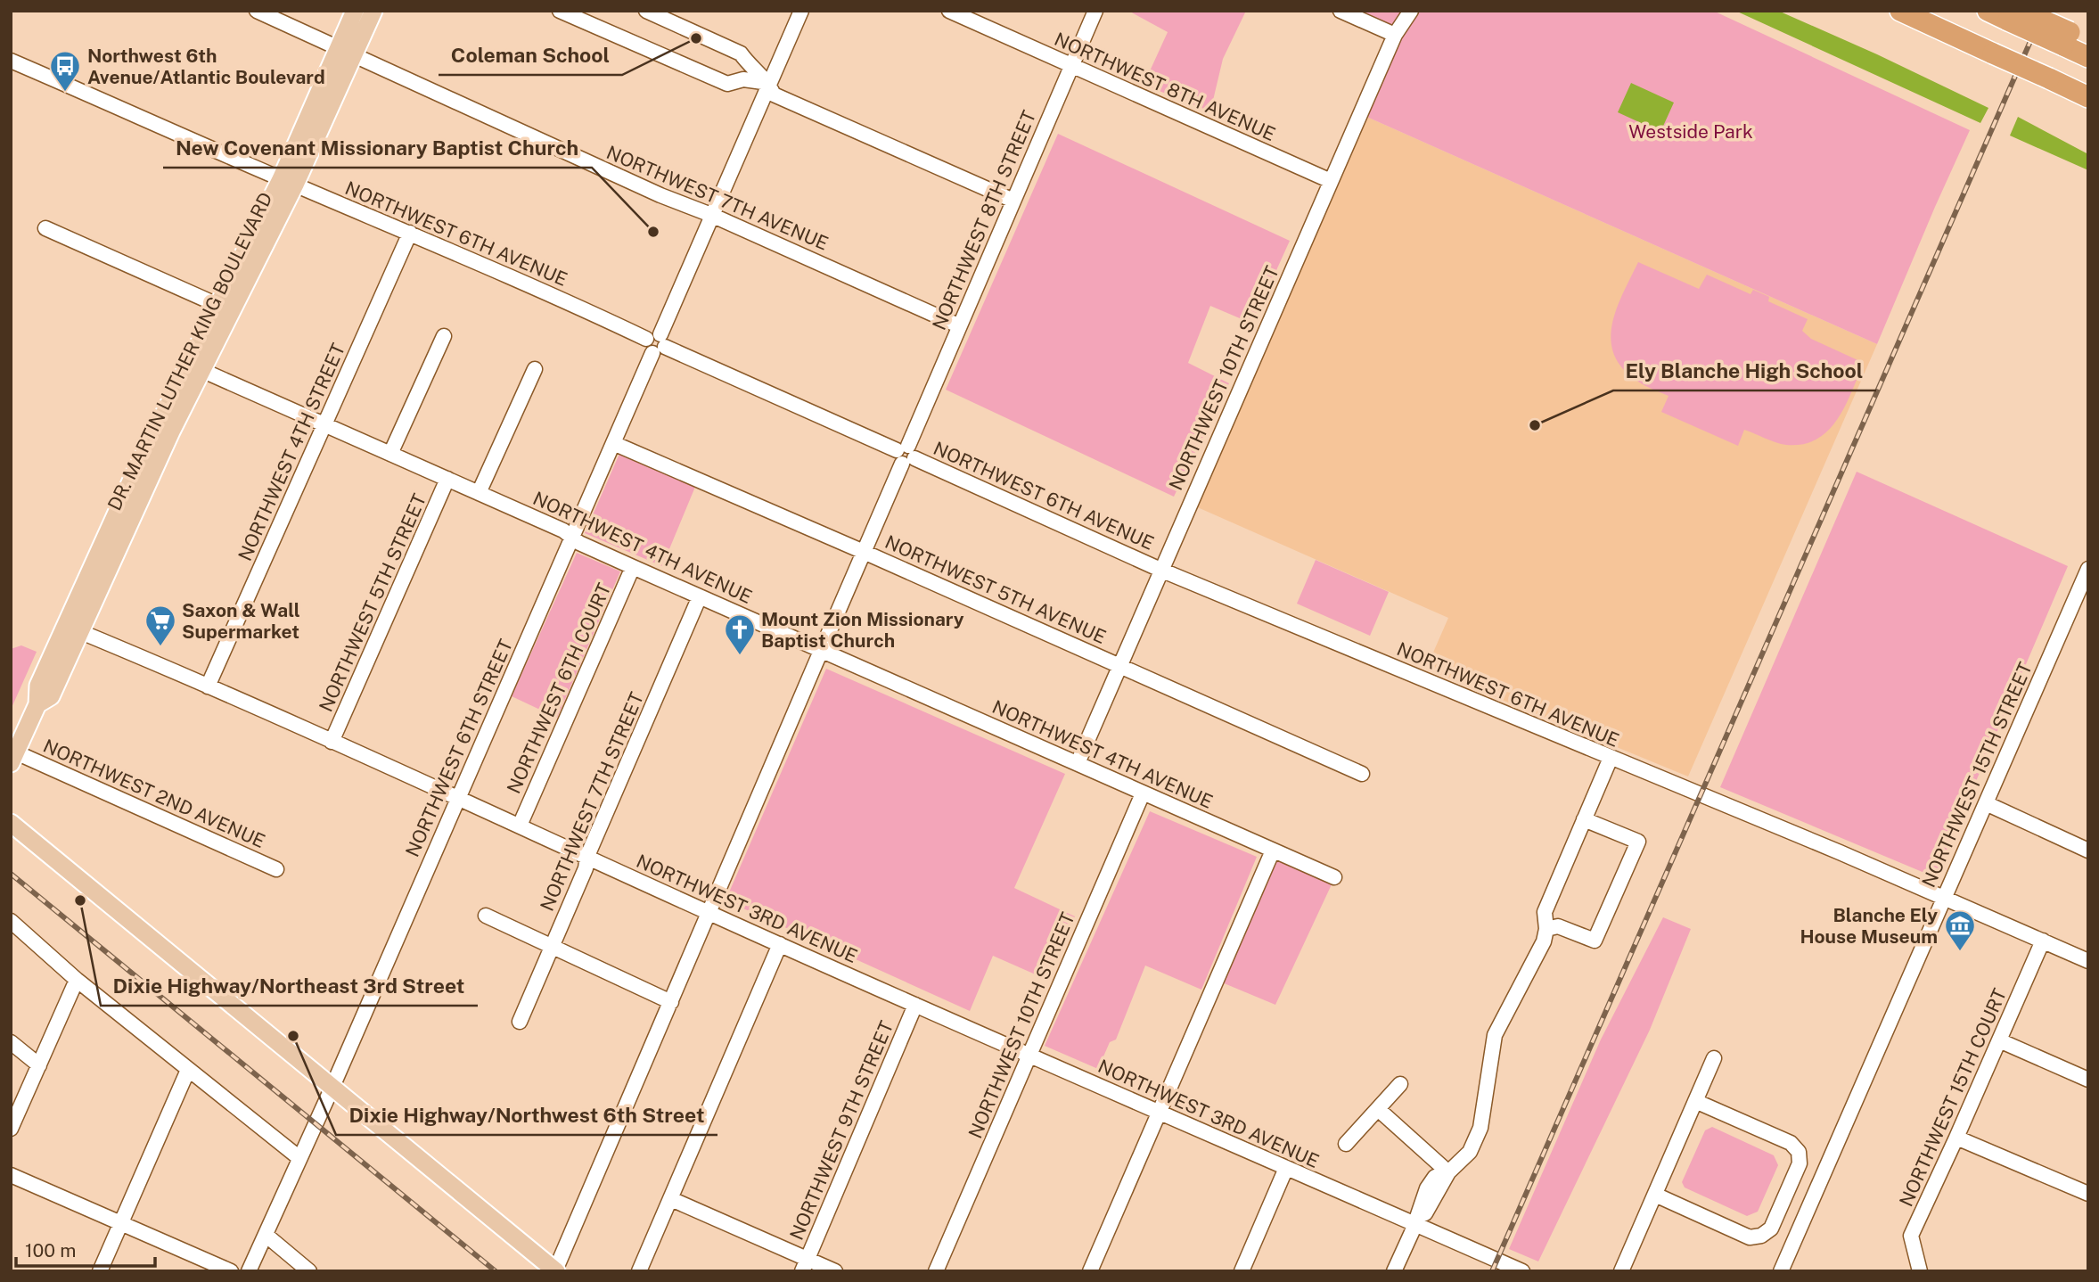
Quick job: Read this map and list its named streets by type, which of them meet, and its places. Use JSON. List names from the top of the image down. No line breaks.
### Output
{"streets":{"main road":["DR. MARTIN LUTHER KING BOULEVARD"],"street":["NORTHWEST 8TH AVENUE","NORTHWEST 7TH AVENUE","NORTHWEST 8TH STREET","NORTHWEST 6TH AVENUE","NORTHWEST 10TH STREET","NORTHWEST 4TH STREET","NORTHWEST 4TH AVENUE","NORTHWEST 5TH AVENUE","NORTHWEST 5TH STREET","NORTHWEST 6TH COURT","NORTHWEST 6TH STREET","NORTHWEST 15TH STREET","NORTHWEST 2ND AVENUE","NORTHWEST 7TH STREET","NORTHWEST 3RD AVENUE","NORTHWEST 15TH COURT","NORTHWEST 9TH STREET"]},"crossings":[["NORTHWEST 8TH AVENUE","NORTHWEST 8TH STREET"],["NORTHWEST 8TH AVENUE","NORTHWEST 10TH STREET"],["NORTHWEST 7TH AVENUE","NORTHWEST 8TH STREET"],["NORTHWEST 7TH AVENUE","DR. MARTIN LUTHER KING BOULEVARD"],["NORTHWEST 7TH AVENUE","NORTHWEST 6TH STREET"],["NORTHWEST 8TH STREET","NORTHWEST 6TH AVENUE"],["NORTHWEST 8TH STREET","NORTHWEST 4TH AVENUE"],["NORTHWEST 8TH STREET","NORTHWEST 5TH AVENUE"],["NORTHWEST 8TH STREET","NORTHWEST 3RD AVENUE"],["NORTHWEST 6TH AVENUE","DR. MARTIN LUTHER KING BOULEVARD"],["NORTHWEST 6TH AVENUE","NORTHWEST 10TH STREET"],["NORTHWEST 6TH AVENUE","NORTHWEST 4TH STREET"],["NORTHWEST 6TH AVENUE","NORTHWEST 6TH STREET"],["NORTHWEST 6TH AVENUE","NORTHWEST 15TH STREET"],["NORTHWEST 6TH AVENUE","NORTHWEST 15TH COURT"],["DR. MARTIN LUTHER KING BOULEVARD","NORTHWEST 4TH AVENUE"],["DR. MARTIN LUTHER KING BOULEVARD","NORTHWEST 2ND AVENUE"],["DR. MARTIN LUTHER KING BOULEVARD","NORTHWEST 3RD AVENUE"],["NORTHWEST 10TH STREET","NORTHWEST 4TH AVENUE"],["NORTHWEST 10TH STREET","NORTHWEST 5TH AVENUE"],["NORTHWEST 10TH STREET","NORTHWEST 3RD AVENUE"],["NORTHWEST 4TH STREET","NORTHWEST 4TH AVENUE"],["NORTHWEST 4TH STREET","NORTHWEST 3RD AVENUE"],["NORTHWEST 4TH AVENUE","NORTHWEST 5TH STREET"],["NORTHWEST 4TH AVENUE","NORTHWEST 6TH COURT"],["NORTHWEST 4TH AVENUE","NORTHWEST 6TH STREET"],["NORTHWEST 4TH AVENUE","NORTHWEST 7TH STREET"],["NORTHWEST 5TH AVENUE","NORTHWEST 6TH STREET"],["NORTHWEST 5TH STREET","NORTHWEST 3RD AVENUE"],["NORTHWEST 6TH COURT","NORTHWEST 3RD AVENUE"],["NORTHWEST 6TH STREET","NORTHWEST 3RD AVENUE"],["NORTHWEST 7TH STREET","NORTHWEST 3RD AVENUE"],["NORTHWEST 3RD AVENUE","NORTHWEST 9TH STREET"]],"parks":["Westside Park"],"places":{"other":["Coleman School","New Covenant Missionary Baptist Church","Ely Blanche High School","Dixie Highway/Northeast 3rd Street","Dixie Highway/Northwest 6th Street"],"bus stop":["Northwest 6th Avenue/Atlantic Boulevard"],"supermarket":["Saxon & Wall Supermarket"],"church":["Mount Zion Missionary Baptist Church"],"museum":["Blanche Ely House Museum"]},"scale_bar":"100 m"}
